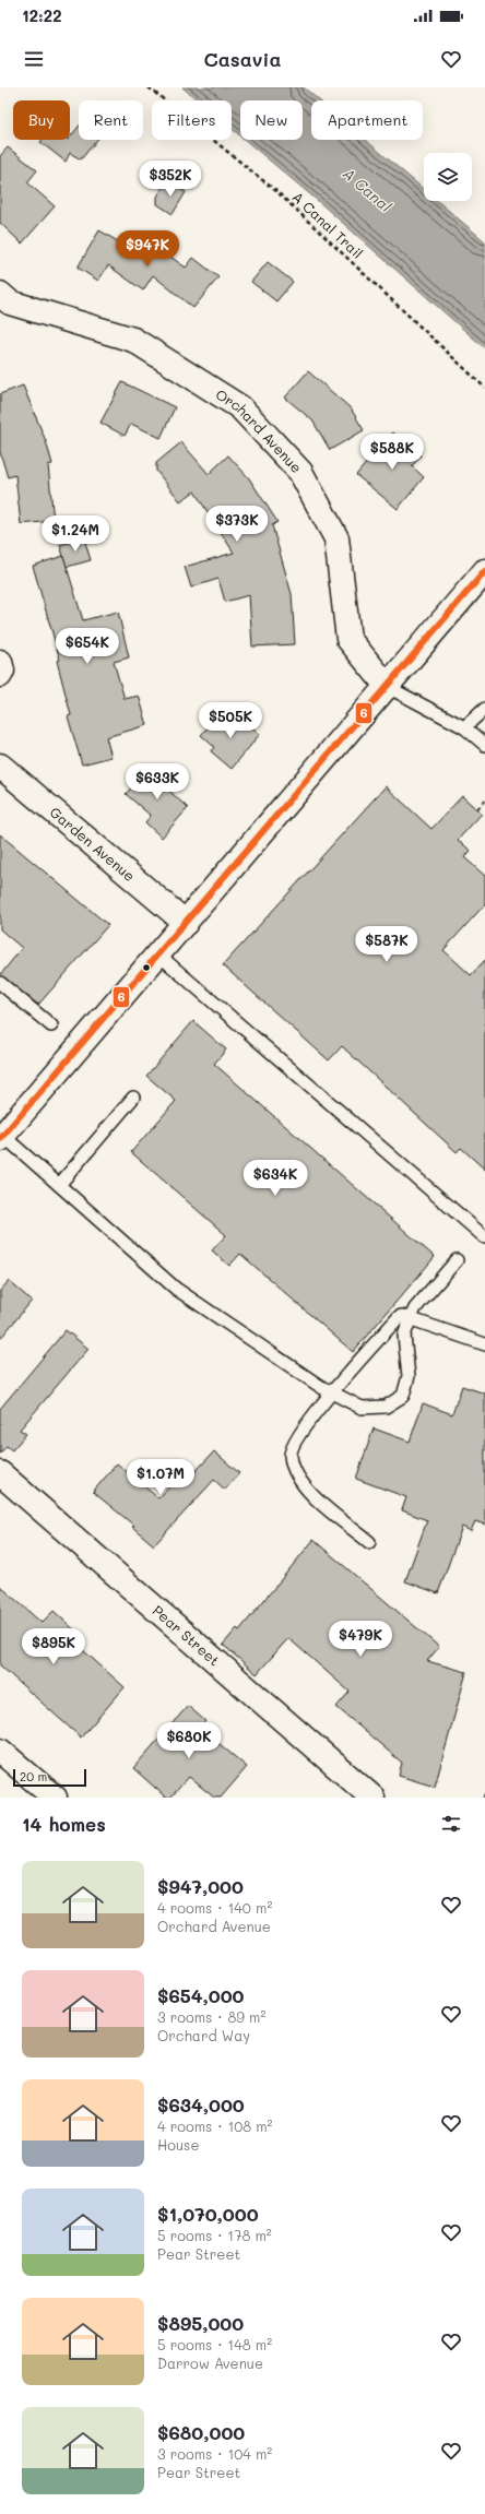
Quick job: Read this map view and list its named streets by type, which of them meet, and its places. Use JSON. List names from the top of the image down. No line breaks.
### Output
{"streets":{"street":["Orchard Avenue","Garden Avenue","Pear Street"],"path":["A Canal Trail"]},"water":["A Canal"],"lines":["transit line 6"],"scale_bar":"20 m","page":{"status":"12:22","header":"Casavia","chip":["Buy","Rent","Filters","New","Apartment"],"price":["$352K","$947K","$588K","$373K","$1.24M","$654K","$505K","$633K","$587K","$634K","$1.07M","$479K","$895K","$680K"],"scale":"20 m","heading":"14 homes","list":[{"name":"$947,000","note":"4 rooms · 140 m² · Orchard Avenue"},{"name":"$654,000","note":"3 rooms · 89 m² · Orchard Way"},{"name":"$634,000","note":"4 rooms · 108 m² · House"},{"name":"$1,070,000","note":"5 rooms · 178 m² · Pear Street"},{"name":"$895,000","note":"5 rooms · 148 m² · Darrow Avenue"},{"name":"$680,000","note":"3 rooms · 104 m² · Pear Street"}]}}
